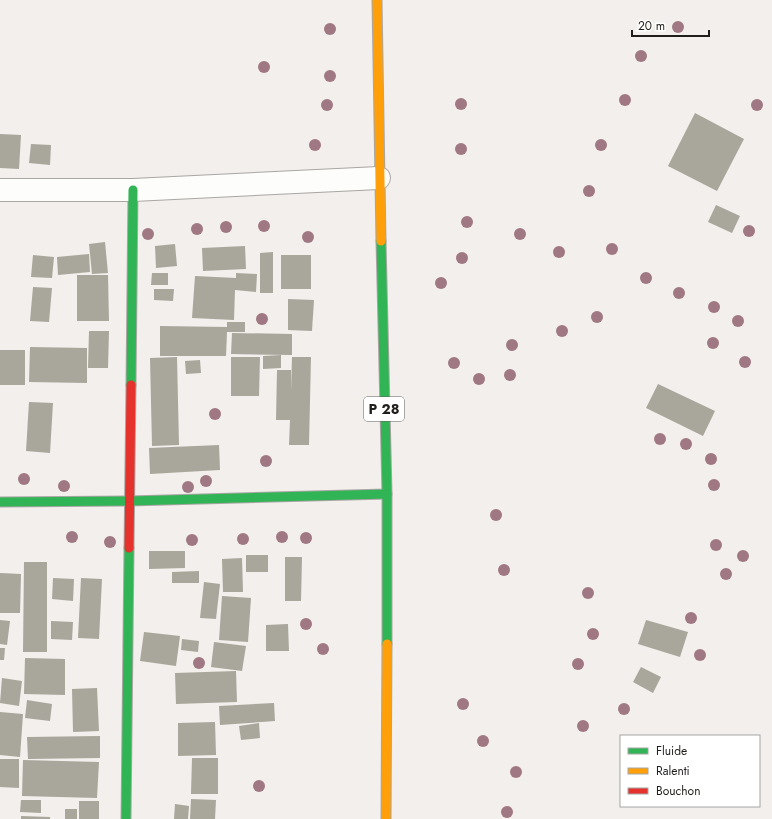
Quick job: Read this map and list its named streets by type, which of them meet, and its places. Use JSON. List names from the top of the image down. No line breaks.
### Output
{"streets":{"street":["P 28"]},"legend":["Fluide","Ralenti","Bouchon"],"scale_bar":"20 m"}
